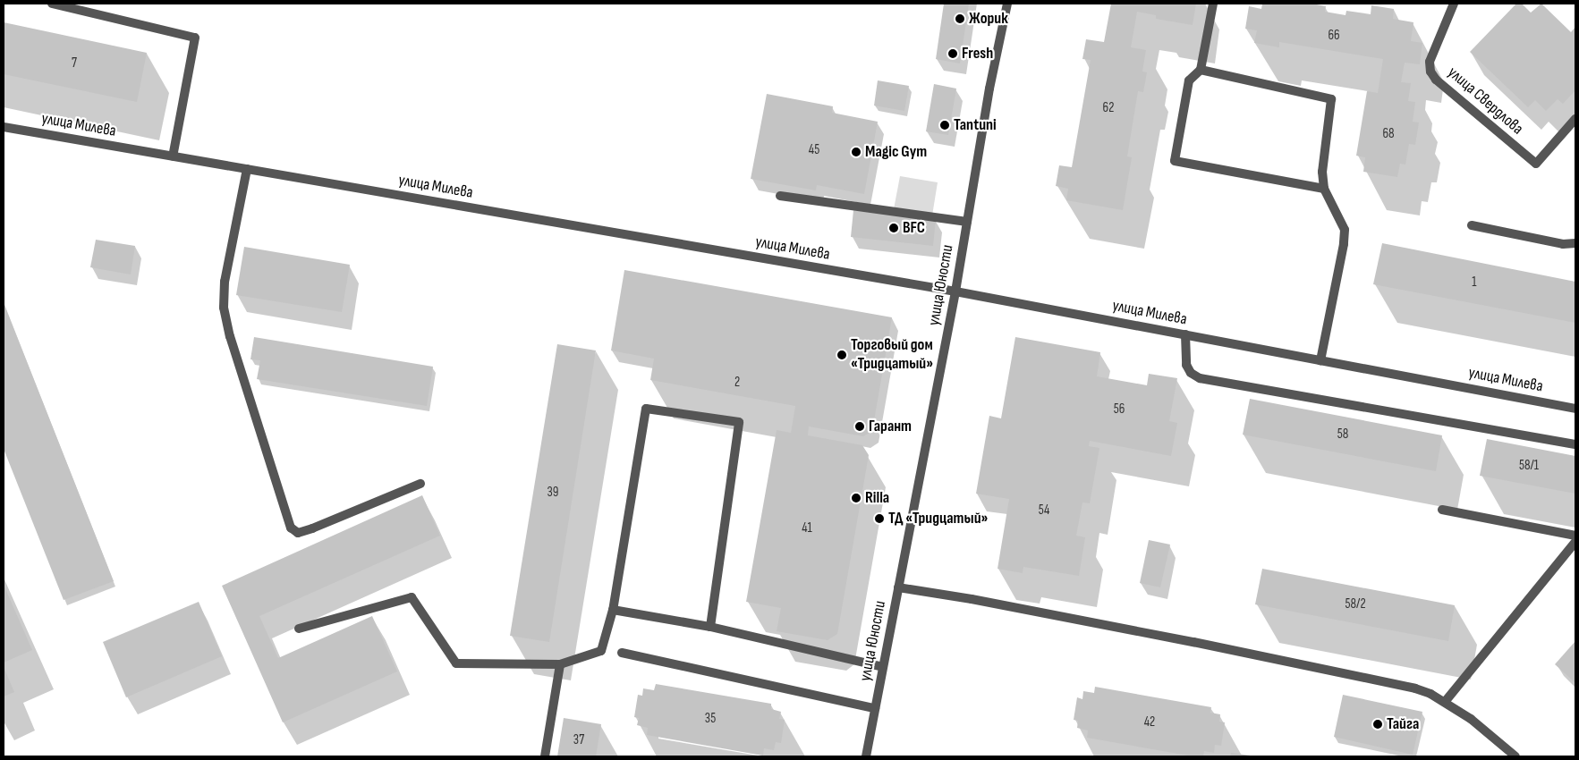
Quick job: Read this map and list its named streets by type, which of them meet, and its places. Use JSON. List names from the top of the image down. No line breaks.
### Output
{"streets":{"street":["улица Свердлова","улица Милева","улица Юности"]},"crossings":[["улица Милева","улица Юности"]],"places":["Жорик","Fresh","Tantuni","Magic Gym","BFC","Торговый дом «Тридцатый»","Гарант","Rilla","ТД «Тридцатый»","Тайга"],"house_numbers":["66","7","62","68","45","1","2","56","58","58/1","39","54","41","58/2","35","42","37"]}
